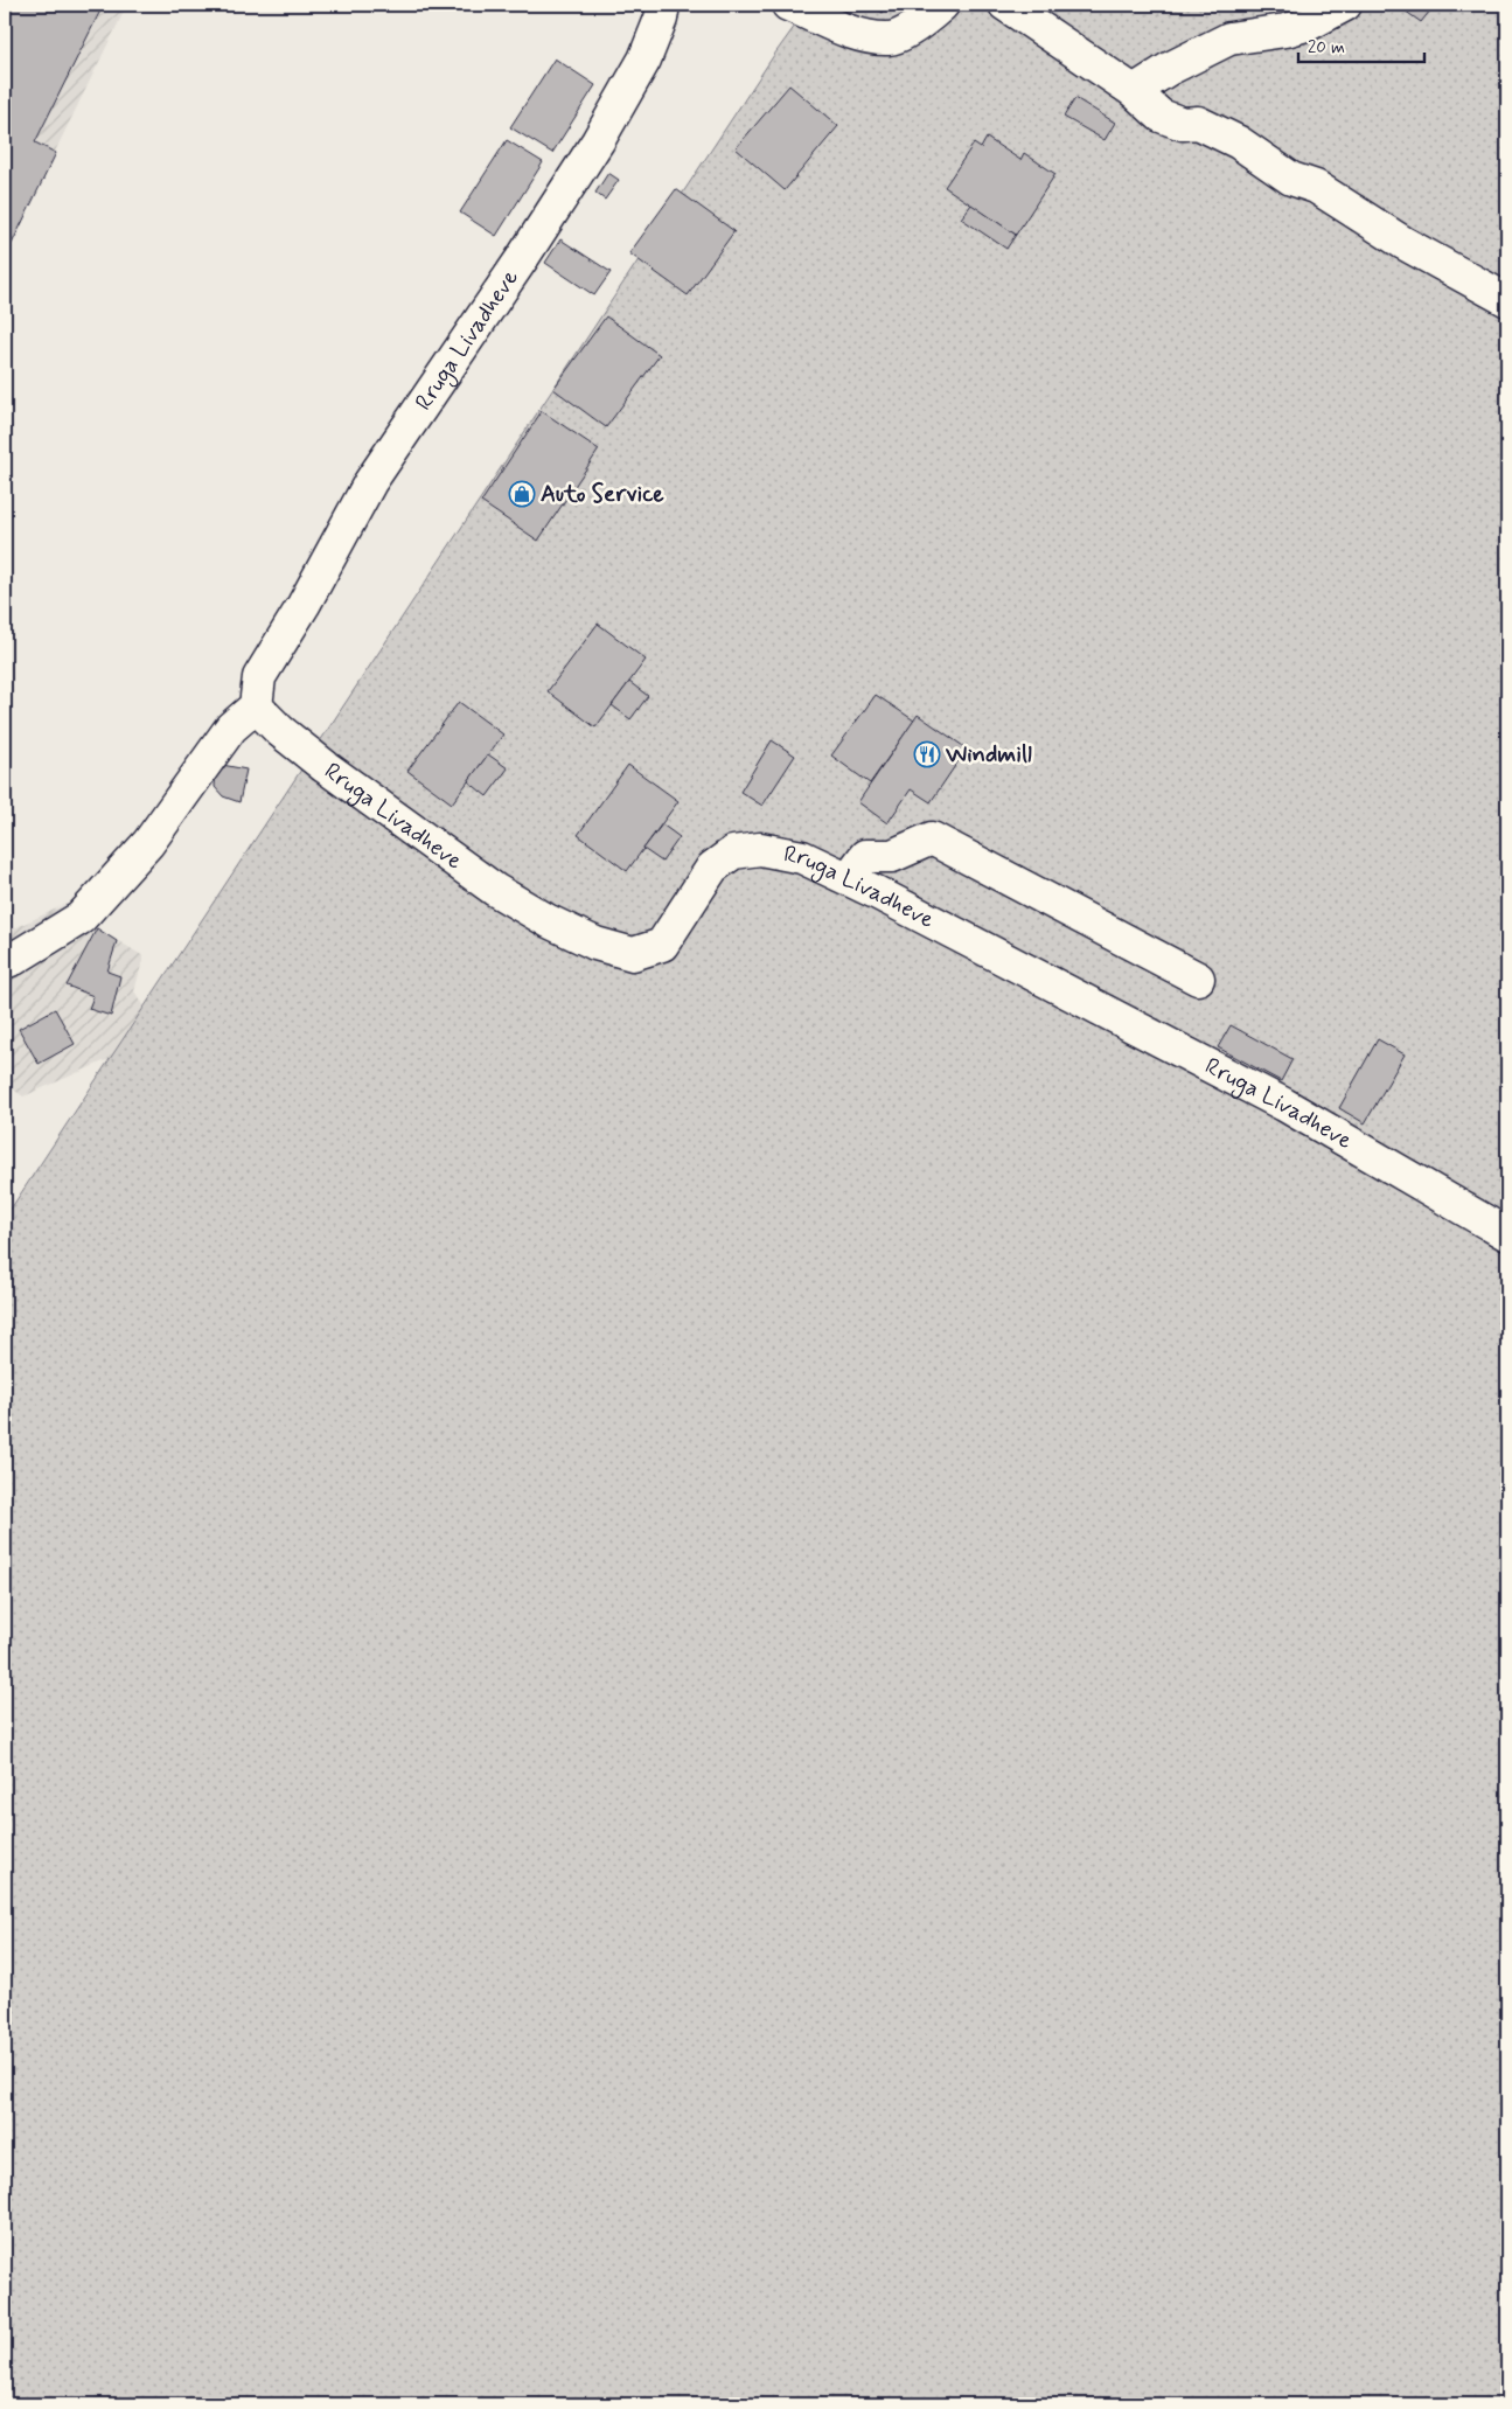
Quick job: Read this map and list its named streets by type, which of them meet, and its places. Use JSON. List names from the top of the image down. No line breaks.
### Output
{"streets":{"street":["Rruga Livadheve"]},"places":{"shop":["Auto Service"],"restaurant":["Windmill"]},"scale_bar":"20 m"}
